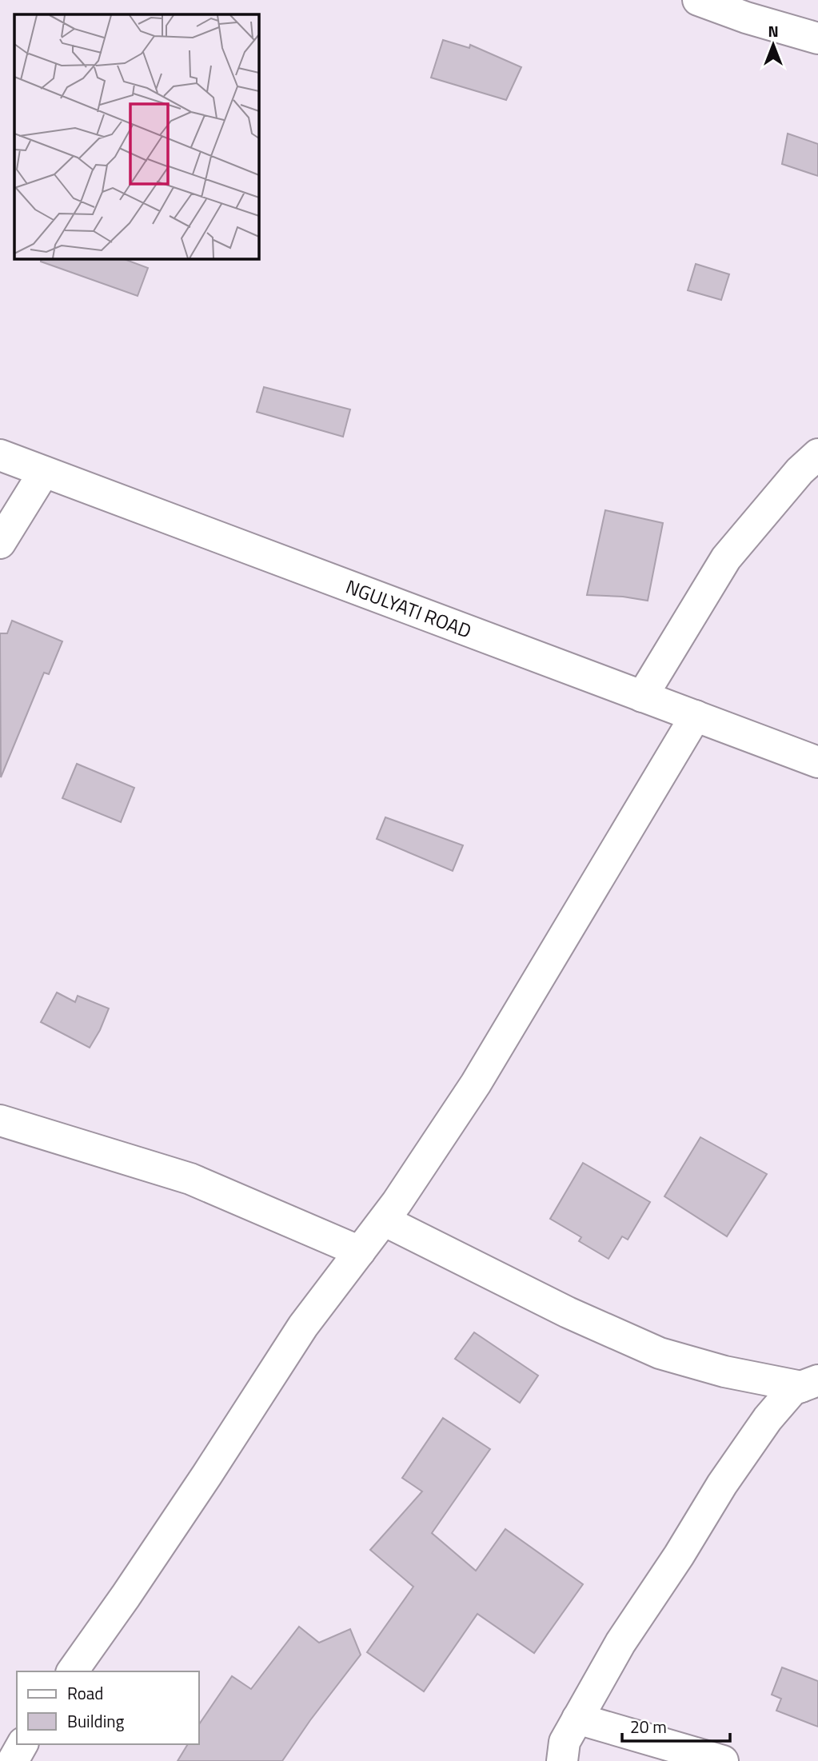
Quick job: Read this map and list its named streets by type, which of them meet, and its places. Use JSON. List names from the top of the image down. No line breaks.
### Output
{"streets":{"street":["NGULYATI ROAD"]},"legend":["Road","Building"],"scale_bar":"20 m","north":"top"}
